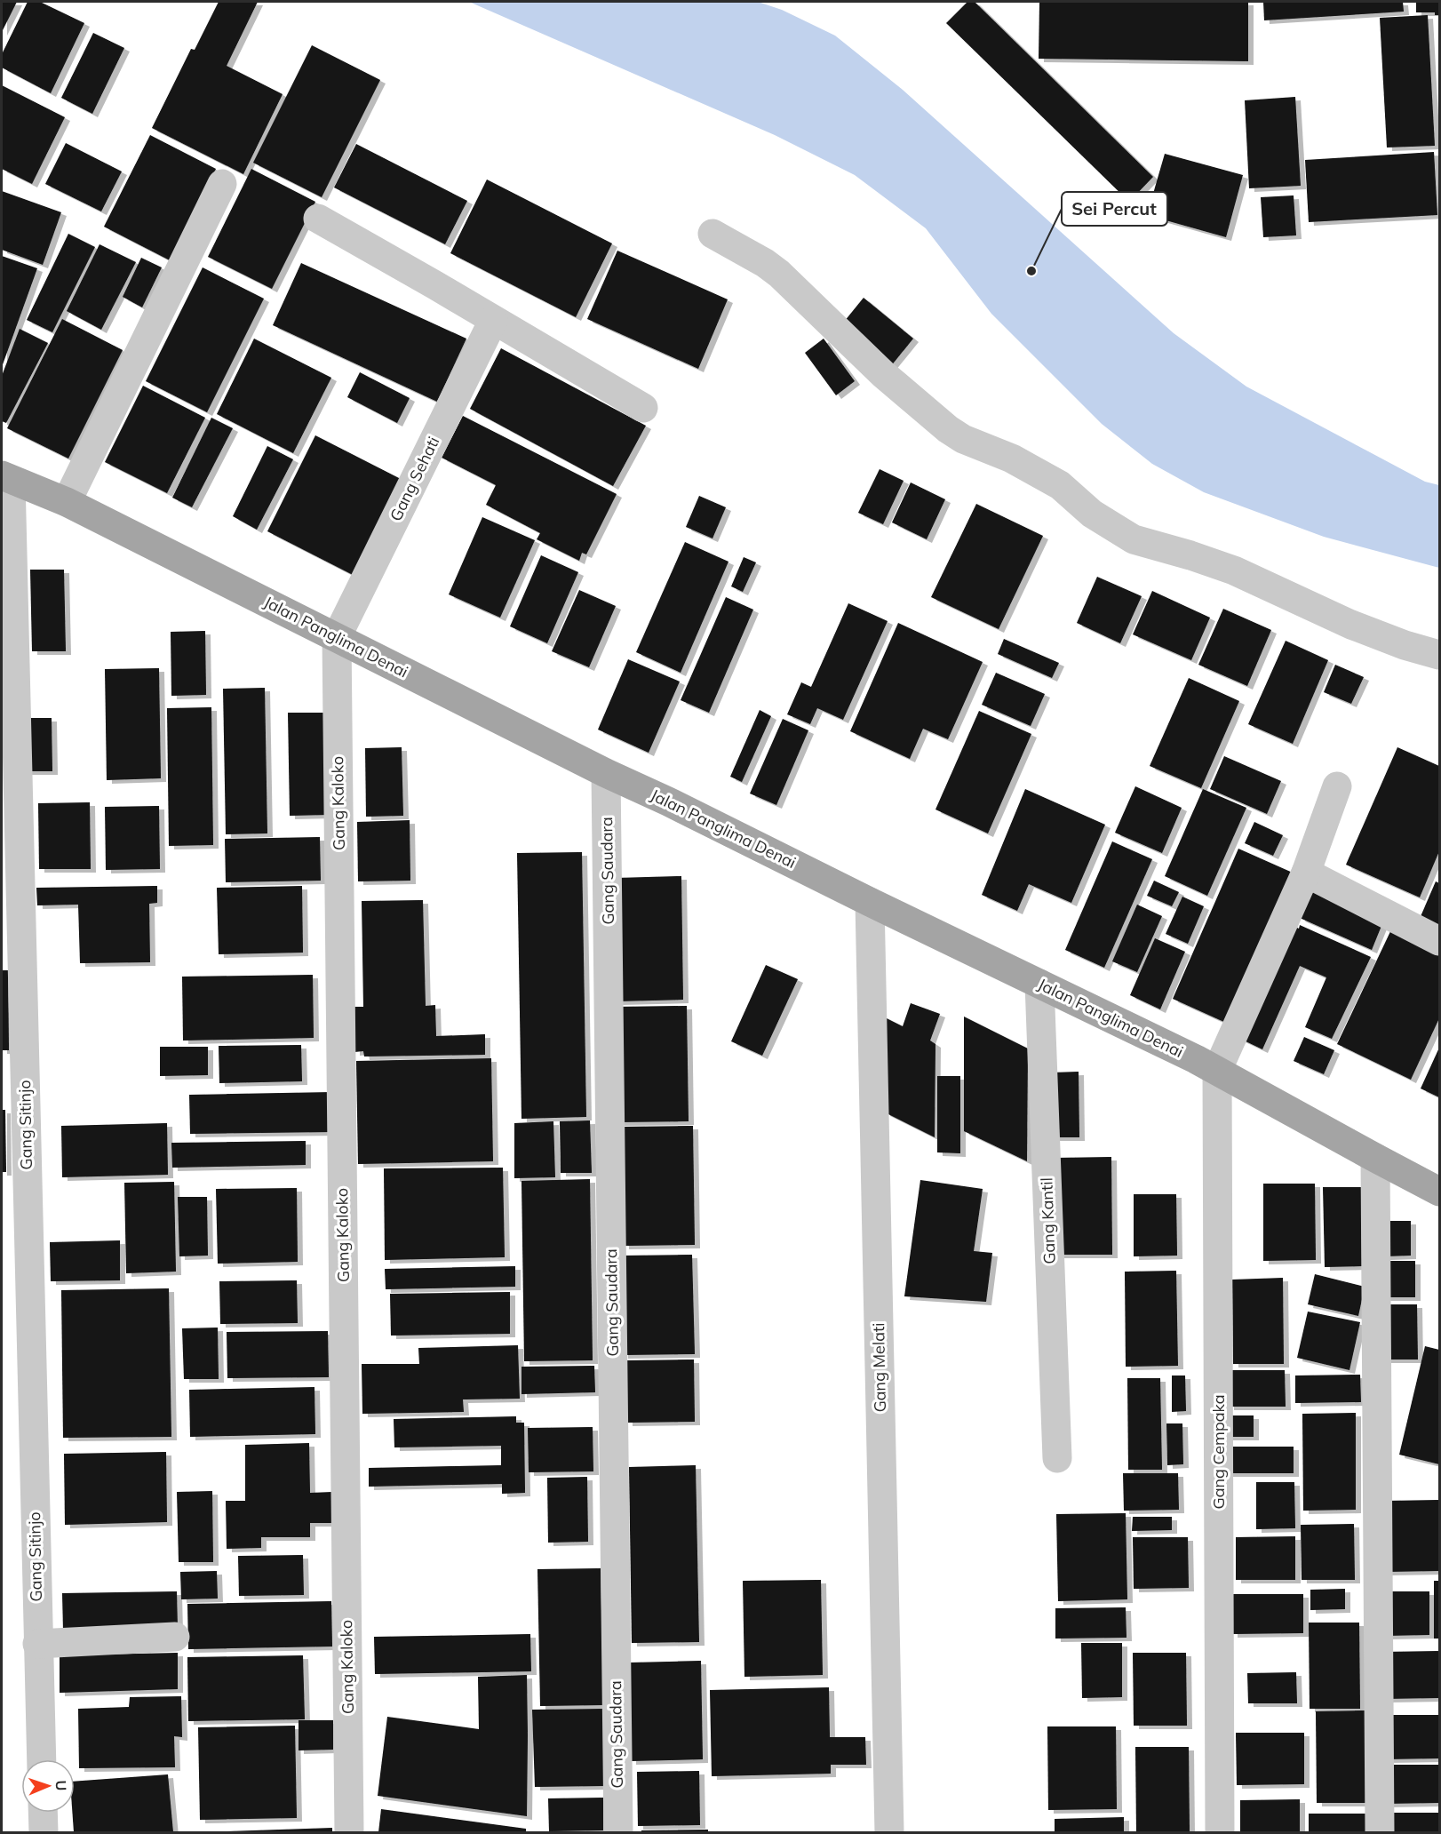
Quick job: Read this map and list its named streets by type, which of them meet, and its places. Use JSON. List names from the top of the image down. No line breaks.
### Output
{"streets":{"main road":["Jalan Panglima Denai"],"street":["Gang Sehati","Gang Kaloko","Gang Saudara","Gang Sitinjo","Gang Kantil","Gang Melati","Gang Cempaka"]},"crossings":[["Gang Sehati","Jalan Panglima Denai"],["Gang Sehati","Gang Kaloko"],["Jalan Panglima Denai","Gang Kaloko"],["Jalan Panglima Denai","Gang Saudara"],["Jalan Panglima Denai","Gang Sitinjo"],["Jalan Panglima Denai","Gang Kantil"],["Jalan Panglima Denai","Gang Melati"],["Jalan Panglima Denai","Gang Cempaka"]],"places":["Sei Percut"],"north":"right"}
